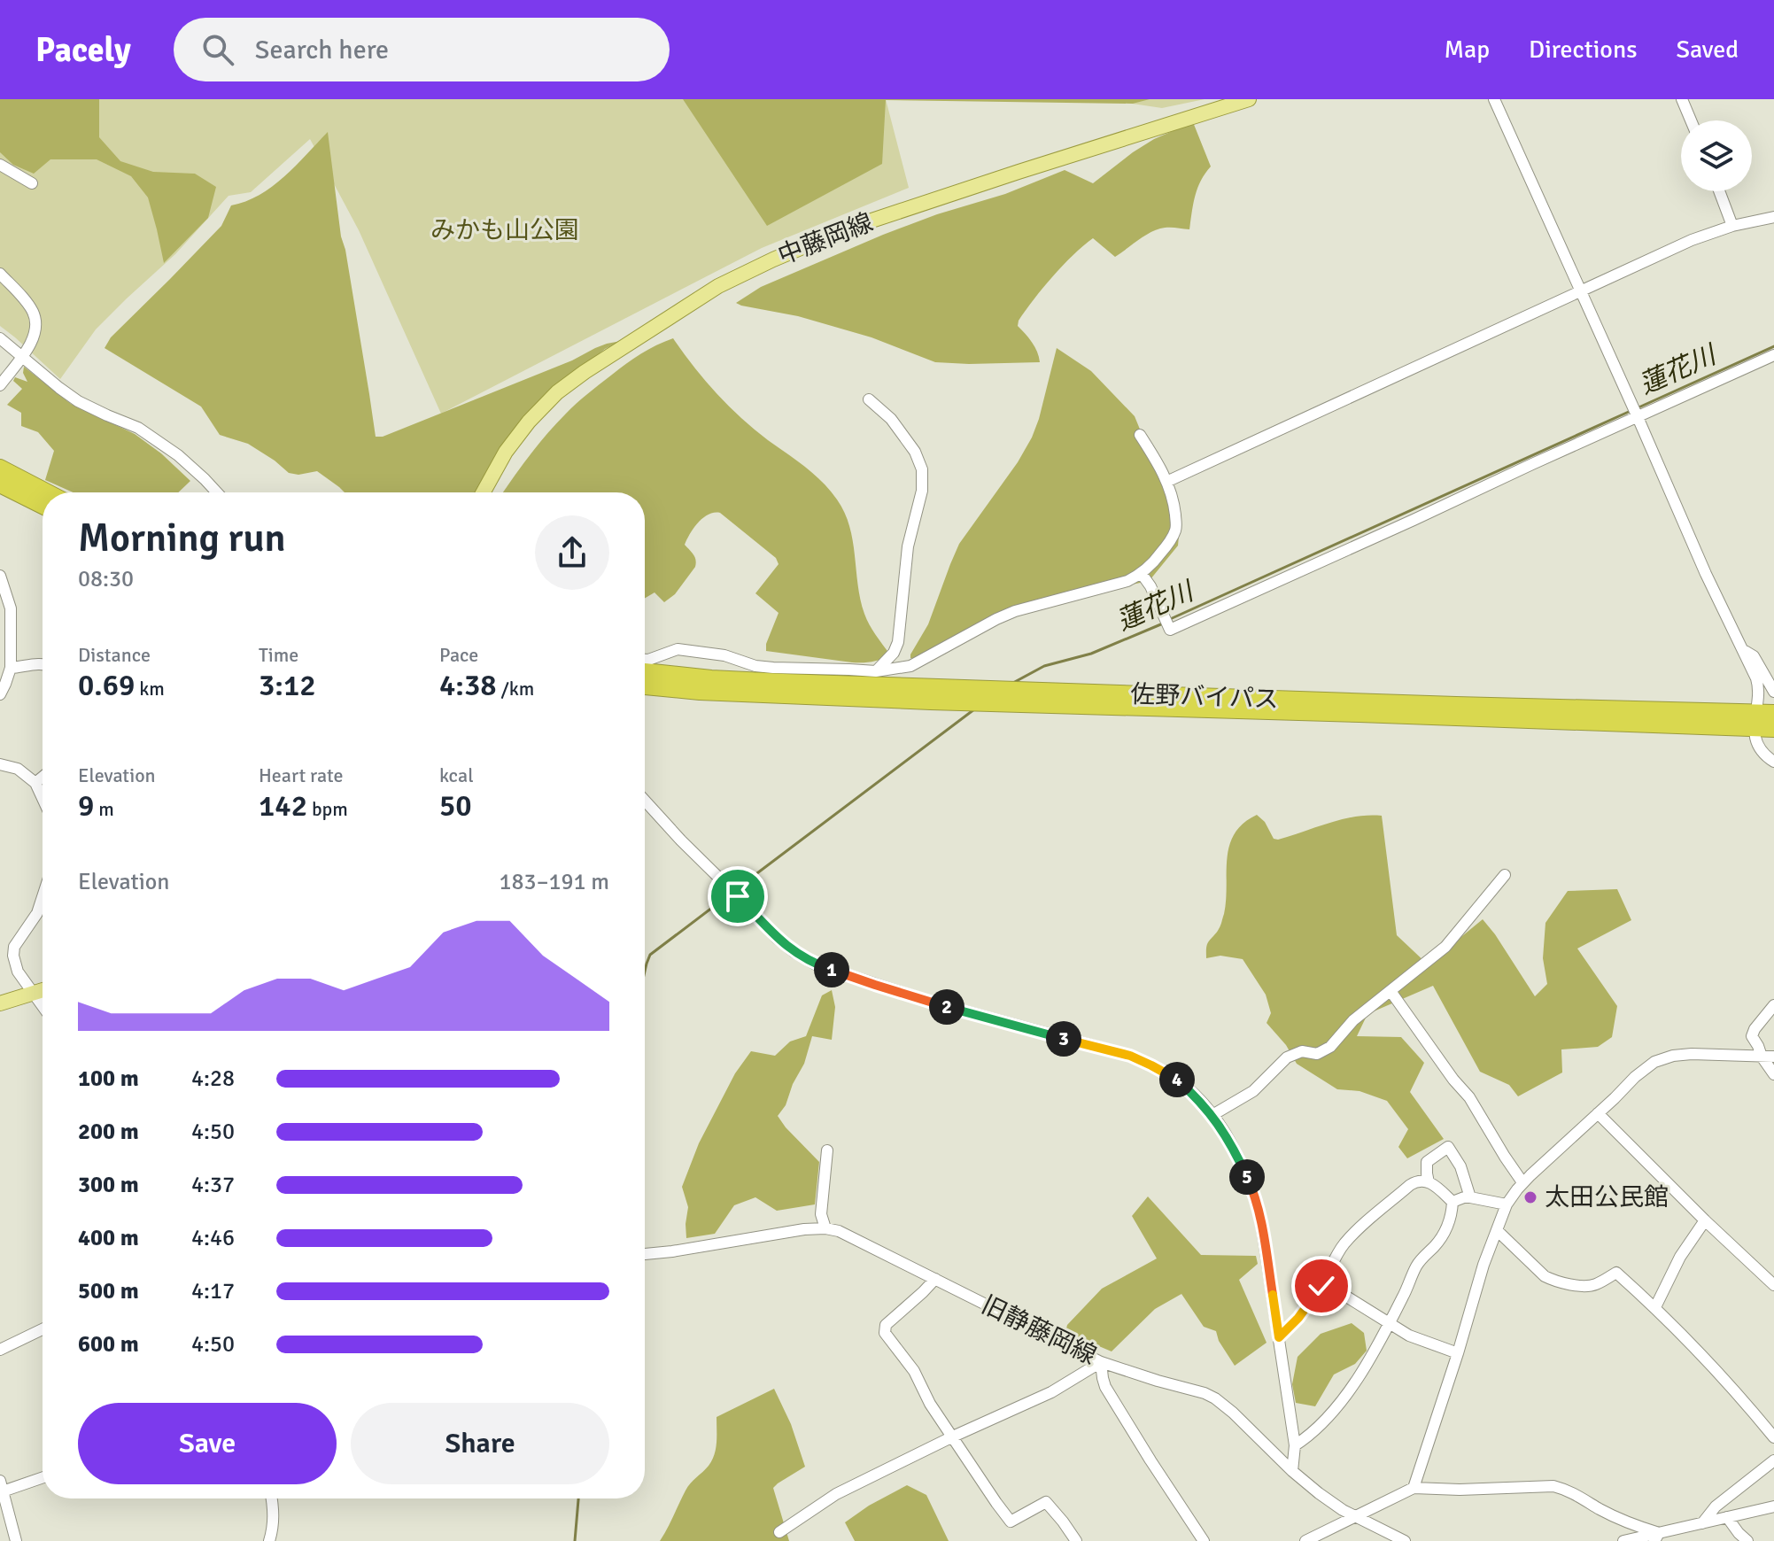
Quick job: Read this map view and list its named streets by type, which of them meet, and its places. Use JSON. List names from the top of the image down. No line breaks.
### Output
{"streets":{"highway":["佐野バイパス"],"main road":["中藤岡線"],"street":["旧静藤岡線"]},"water":["蓮花川"],"parks":["みかも山公園"],"places":["太田公民館"],"page":{"header":"Pacely","search":"Search here","nav":["Map","Directions","Saved"],"heading":["Morning run","08:30"],"stats":[["Distance","0.69 km"],["Time","3:12"],["Pace","4:38 /km"],["Elevation","9 m"],["Heart rate","142 bpm"],["kcal","50"]],"chart":["Elevation","183–191 m"],"pins":["1","2","3","4","5"],"list":[{"name":"100 m","note":"4:28"},{"name":"200 m","note":"4:50"},{"name":"300 m","note":"4:37"},{"name":"400 m","note":"4:46"},{"name":"500 m","note":"4:17"},{"name":"600 m","note":"4:50"}],"buttons":["Save","Share"]}}
